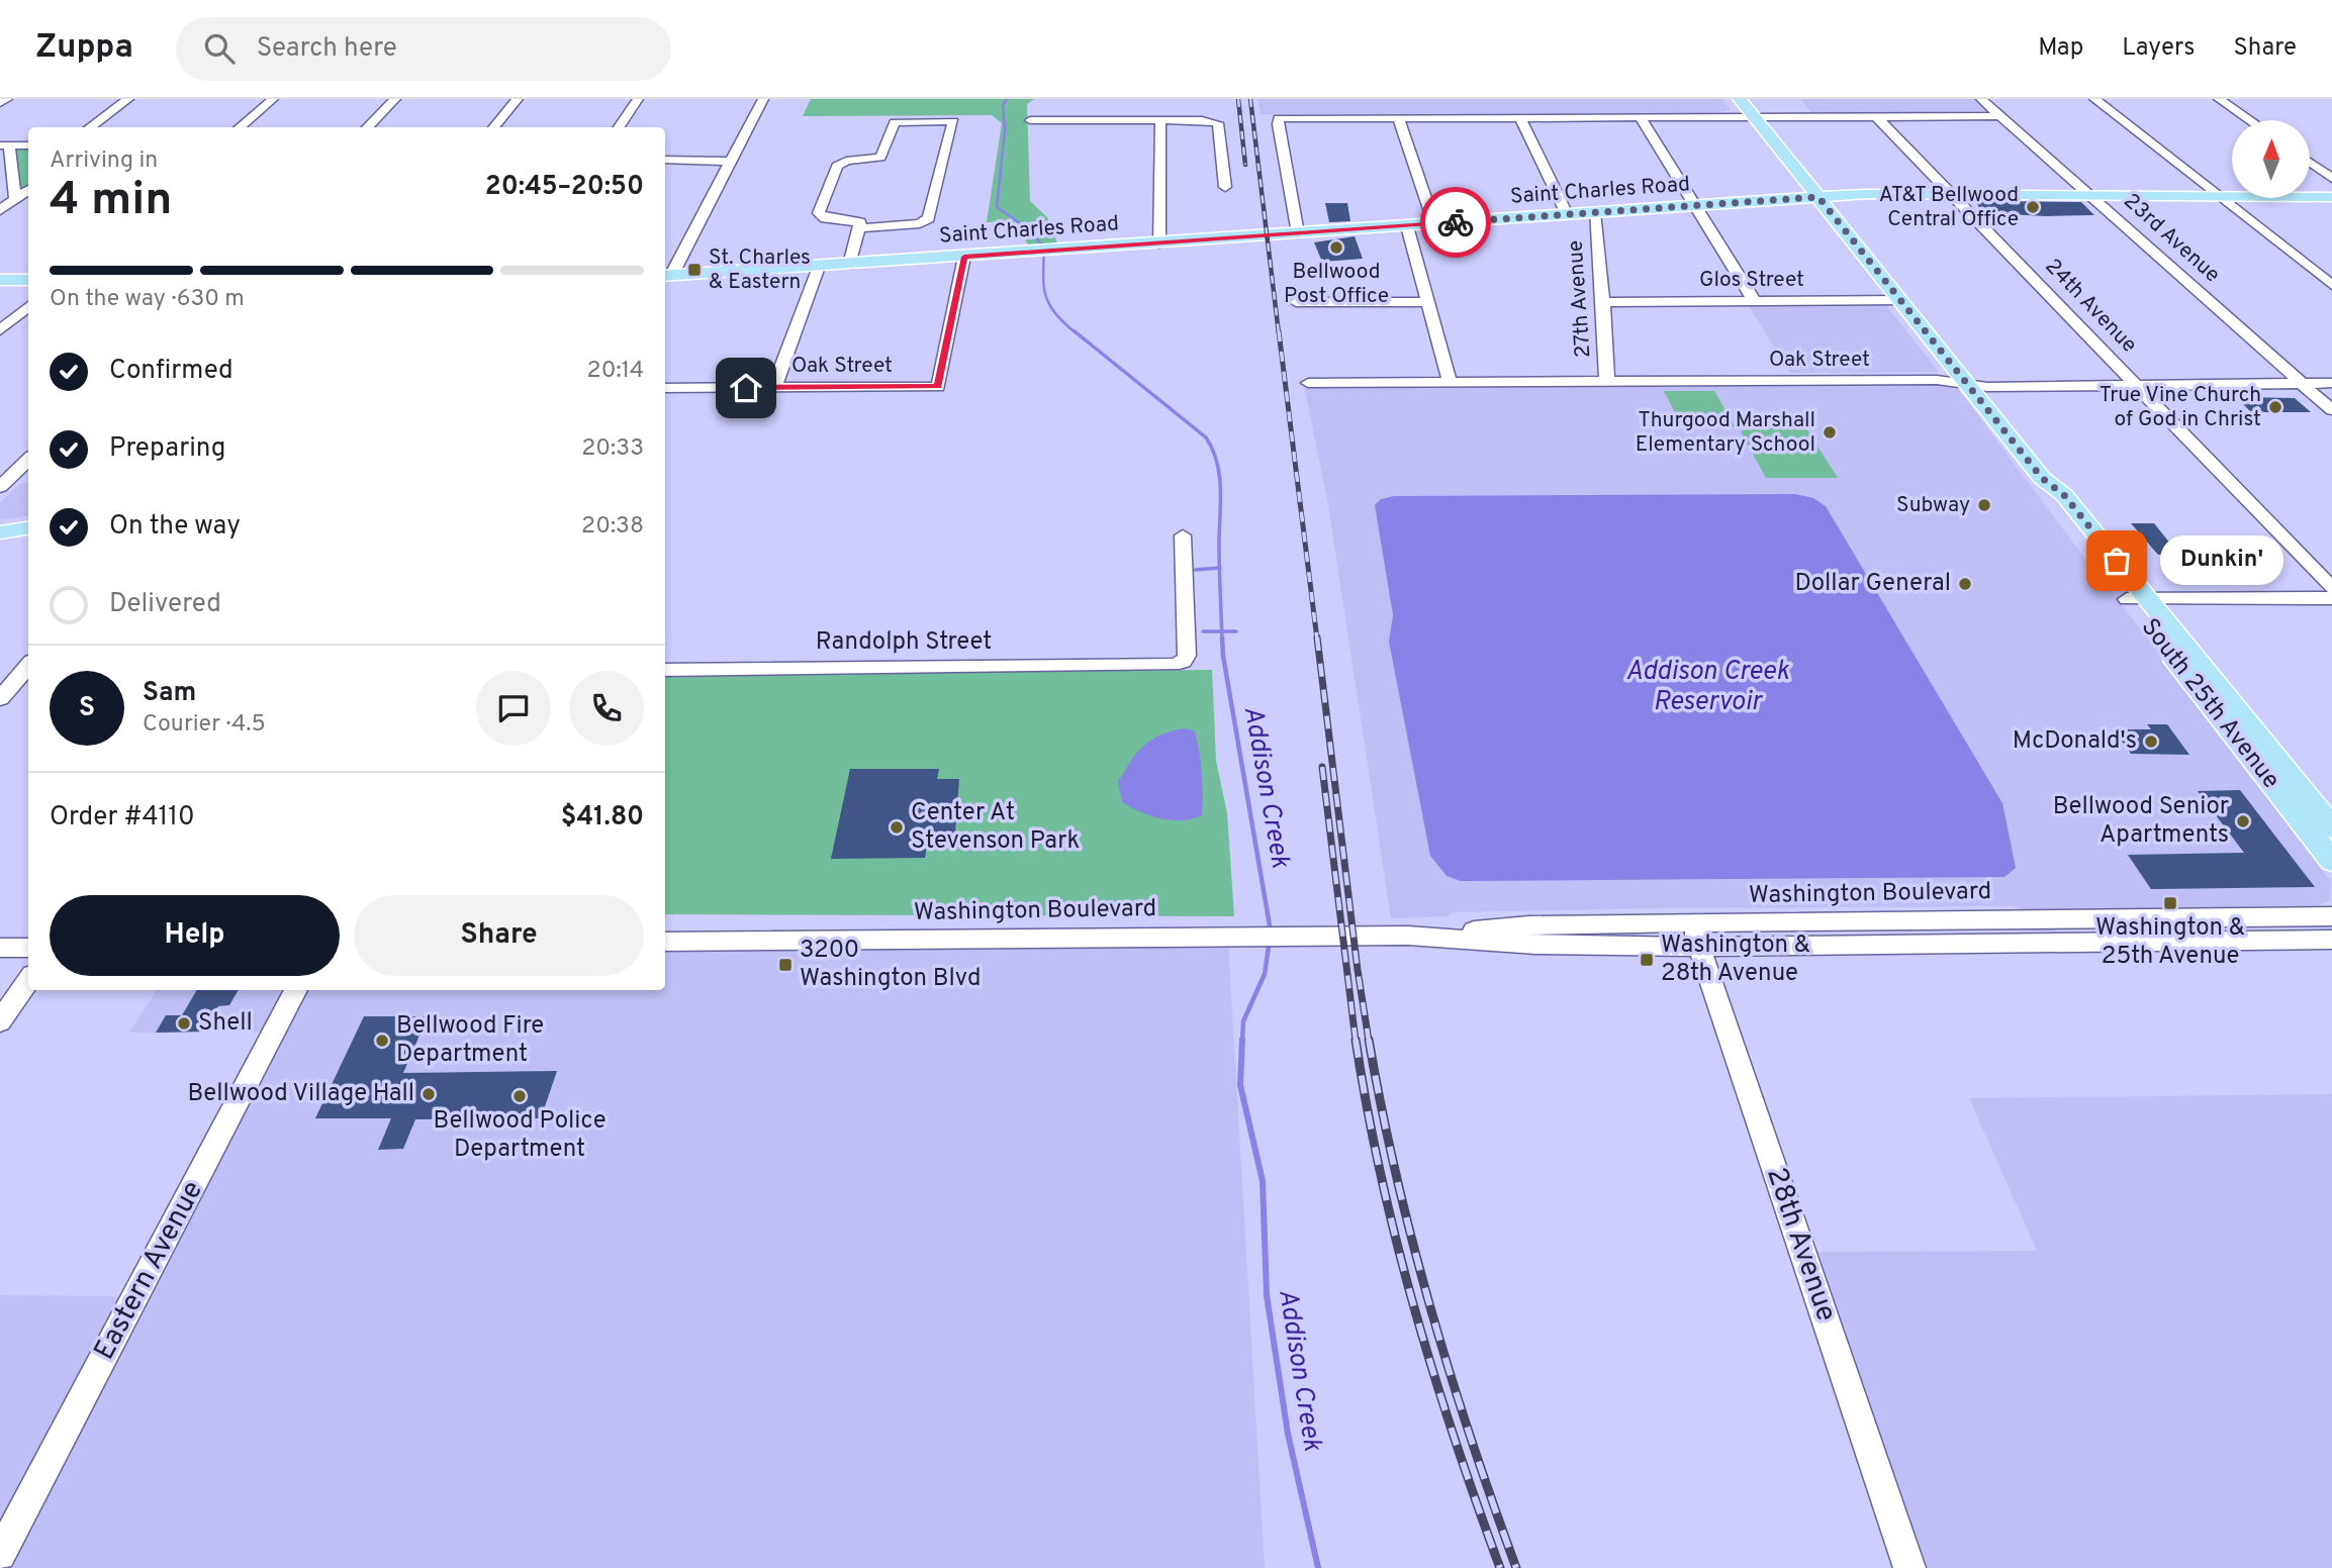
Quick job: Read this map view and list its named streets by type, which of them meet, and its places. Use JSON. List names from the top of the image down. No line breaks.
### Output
{"streets":{"main road":["Saint Charles Road","South 25th Avenue"],"street":["23rd Avenue","Glos Street","27th Avenue","24th Avenue","Oak Street","Randolph Street","Washington Boulevard","28th Avenue","Eastern Avenue"]},"crossings":[["Saint Charles Road","23rd Avenue"],["Saint Charles Road","27th Avenue"],["Saint Charles Road","24th Avenue"],["Saint Charles Road","Oak Street"],["Saint Charles Road","South 25th Avenue"],["23rd Avenue","Oak Street"],["Glos Street","27th Avenue"],["Glos Street","South 25th Avenue"],["27th Avenue","Oak Street"],["24th Avenue","Oak Street"],["Oak Street","South 25th Avenue"],["Washington Boulevard","28th Avenue"]],"water":["Addison Creek Reservoir","Addison Creek"],"places":{"other":["AT&T Bellwood Central Office","Bellwood Post Office","True Vine Church of God in Christ","Thurgood Marshall Elementary School","Subway","Dunkin'","Dollar General","McDonald's","Bellwood Senior Apartments","Center At Stevenson Park","Shell","Bellwood Fire Department","Bellwood Village Hall","Bellwood Police Department"],"transit":["St. Charles & Eastern","Washington & 25th Avenue","Washington & 28th Avenue","3200 Washington Blvd"]},"north":"top","page":{"header":"Zuppa","search":"Search here","nav":["Map","Layers","Share"],"heading":["4 min","Arriving in","20:45–20:50"],"panel":["Sam","Courier · 4.5","Order #4110","$41.80"],"bar":"On the way · 630 m","list":[["Confirmed","20:14"],["Preparing","20:33"],["On the way","20:38"],"Delivered"],"bubble":"Dunkin'","round":"S","buttons":["Help","Share"]}}
